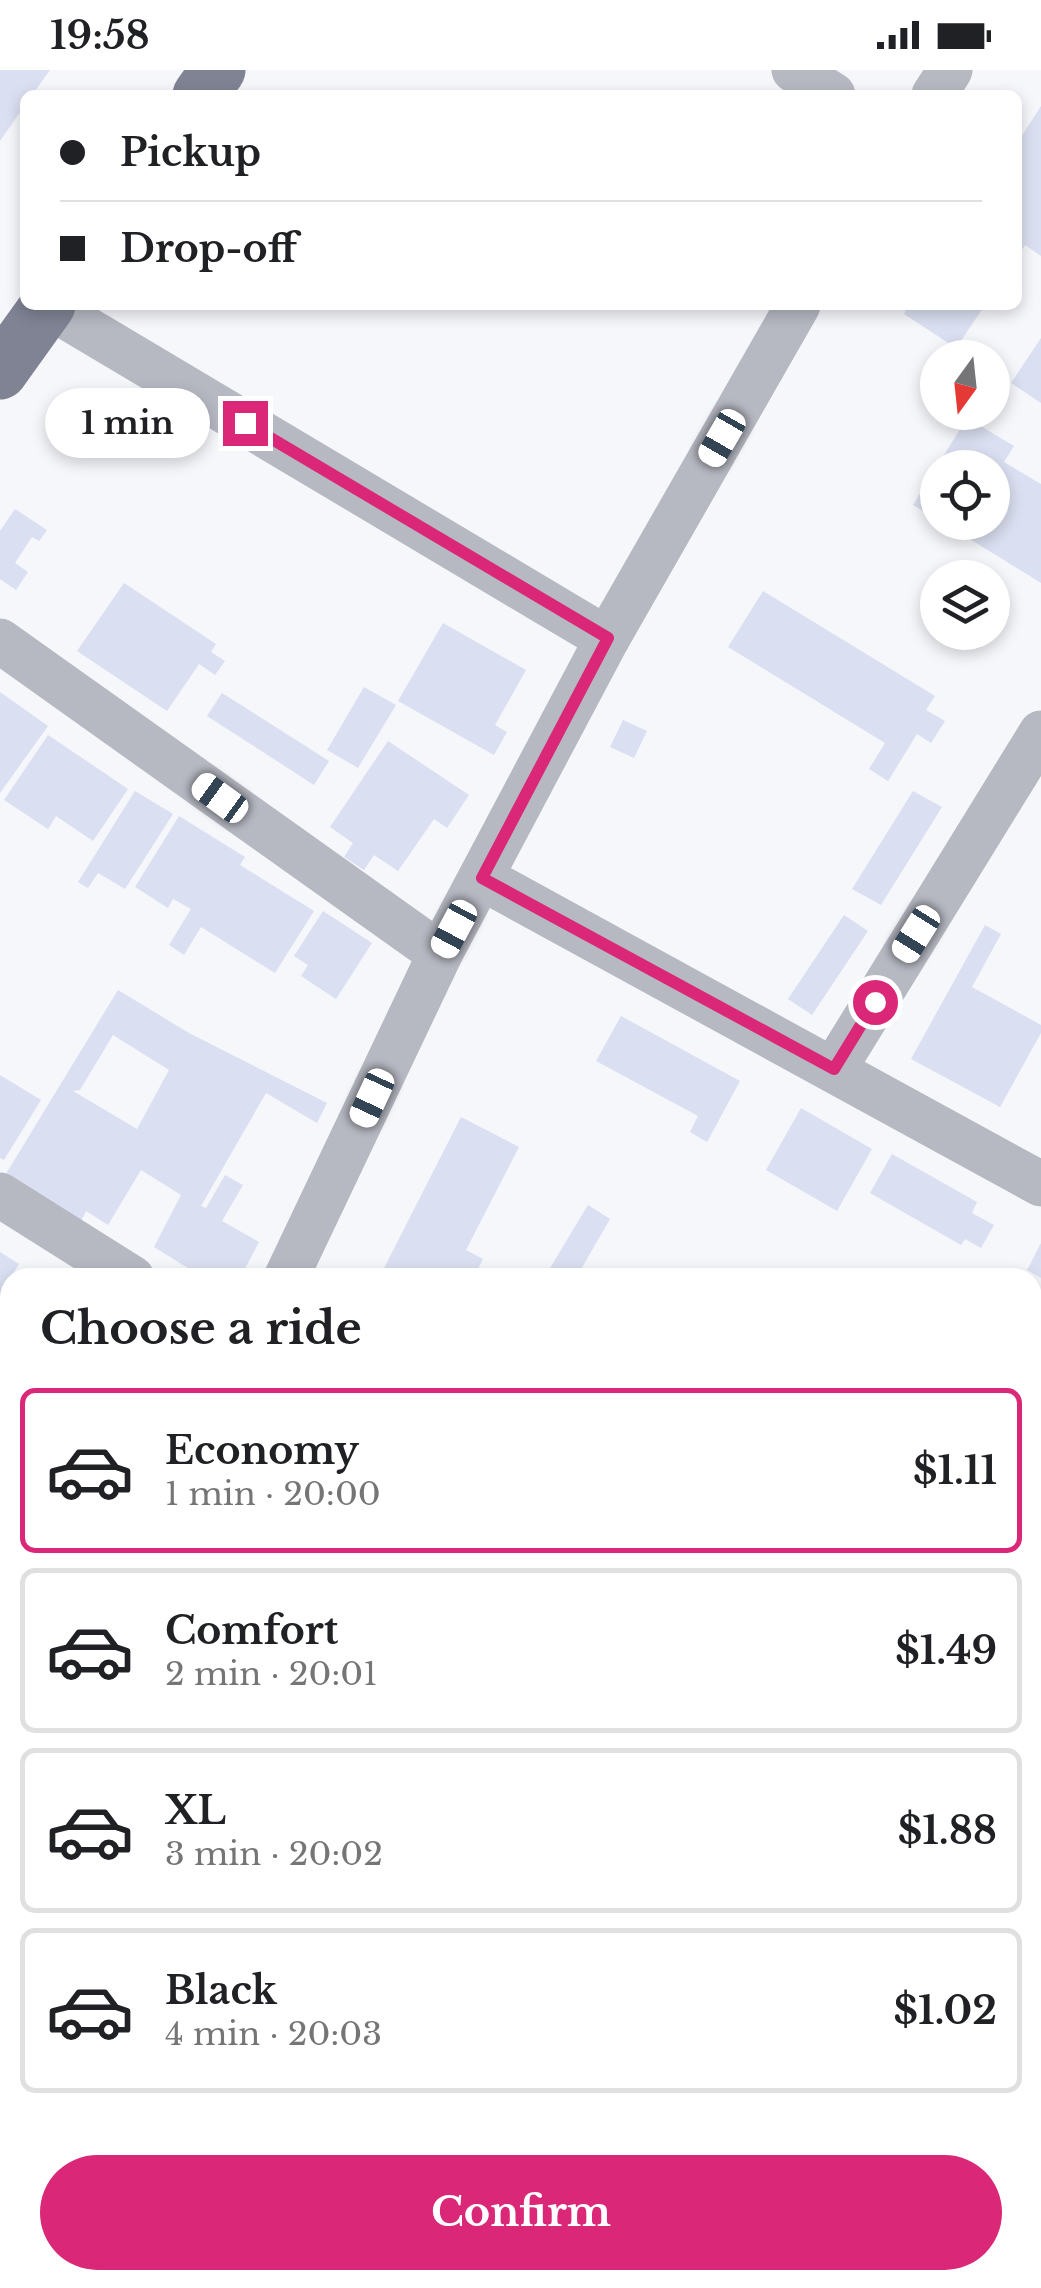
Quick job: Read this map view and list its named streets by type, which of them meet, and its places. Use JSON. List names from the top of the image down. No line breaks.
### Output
{"north":"bottom","page":{"status":"19:58","banner":["Pickup","Drop-off"],"bubble":"1 min","heading":"Choose a ride","list":[{"name":"Economy","note":"1 min · 20:00","value":"$1.11"},{"name":"Comfort","note":"2 min · 20:01","value":"$1.49"},{"name":"XL","note":"3 min · 20:02","value":"$1.88"},{"name":"Black","note":"4 min · 20:03","value":"$1.02"}],"buttons":"Confirm"}}
